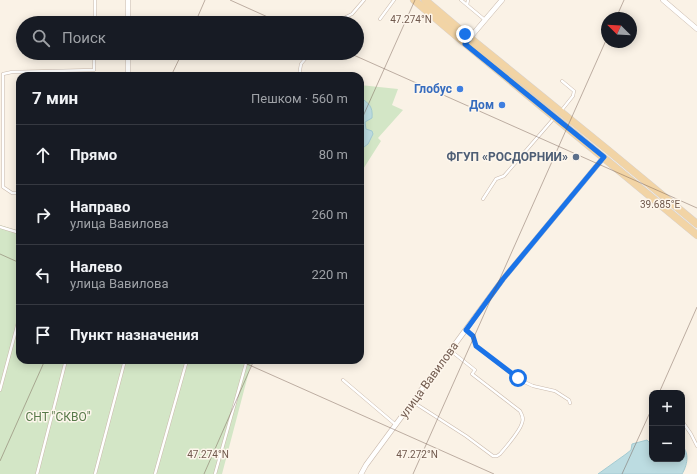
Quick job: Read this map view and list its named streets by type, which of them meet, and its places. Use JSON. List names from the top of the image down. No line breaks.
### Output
{"streets":{"street":["улица Вавилова"]},"parks":["СНТ \"СКВО\""],"places":["Глобус","Дом","ФГУП «РОСДОРНИИ»"],"north":"top left","page":{"search":"Поиск","heading":["7 мин","Пешком · 560 m"],"list":[["Прямо","80 m"],["Направо","улица Вавилова","260 m"],["Налево","улица Вавилова","220 m"],"Пункт назначения"],"map_buttons":["+","−"]},"coordinates":["47.274°N","39.685°E","47.272°N"]}
